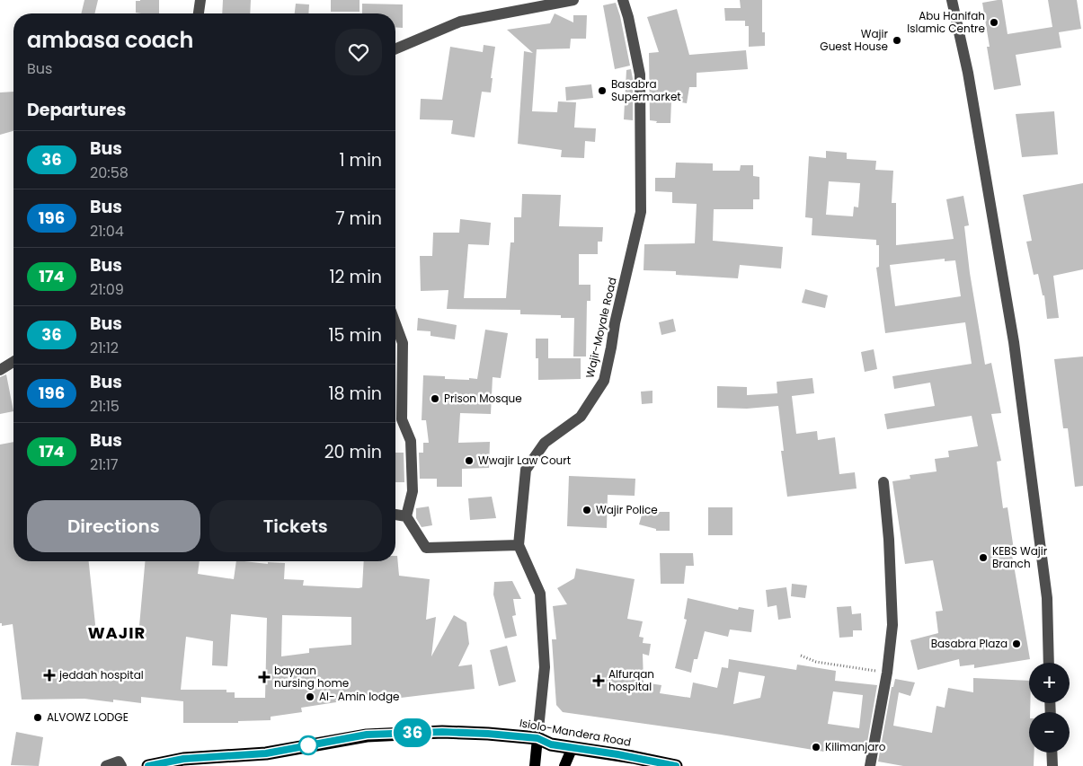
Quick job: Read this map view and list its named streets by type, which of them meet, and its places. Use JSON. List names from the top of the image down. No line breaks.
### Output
{"streets":{"highway":["Isiolo-Mandera Road"],"street":["Wajir-Moyale Road"]},"crossings":[["Wajir-Moyale Road","Isiolo-Mandera Road"]],"districts":["WAJIR"],"places":{"other":["Abu Hanifah Islamic Centre","Wajir Guest House","Basabra Supermarket","Prison Mosque","Wwajir Law Court","Wajir Police","KEBS Wajir Branch","Basabra Plaza","Al- Amin lodge","ALVOWZ LODGE","Kilimanjaro"],"health":["jeddah hospital","bayaan nursing home","Alfurqan hospital"]},"lines":["bus line 36"],"page":{"on_map":"36","heading":[["ambasa coach","Bus"],"Departures"],"list":[{"mark":"36","name":"Bus","note":"20:58","value":"1 min"},{"mark":"196","name":"Bus","note":"21:04","value":"7 min"},{"mark":"174","name":"Bus","note":"21:09","value":"12 min"},{"mark":"36","name":"Bus","note":"21:12","value":"15 min"},{"mark":"196","name":"Bus","note":"21:15","value":"18 min"},{"mark":"174","name":"Bus","note":"21:17","value":"20 min"}],"buttons":["Directions","Tickets"],"map_buttons":["+","−"]}}
